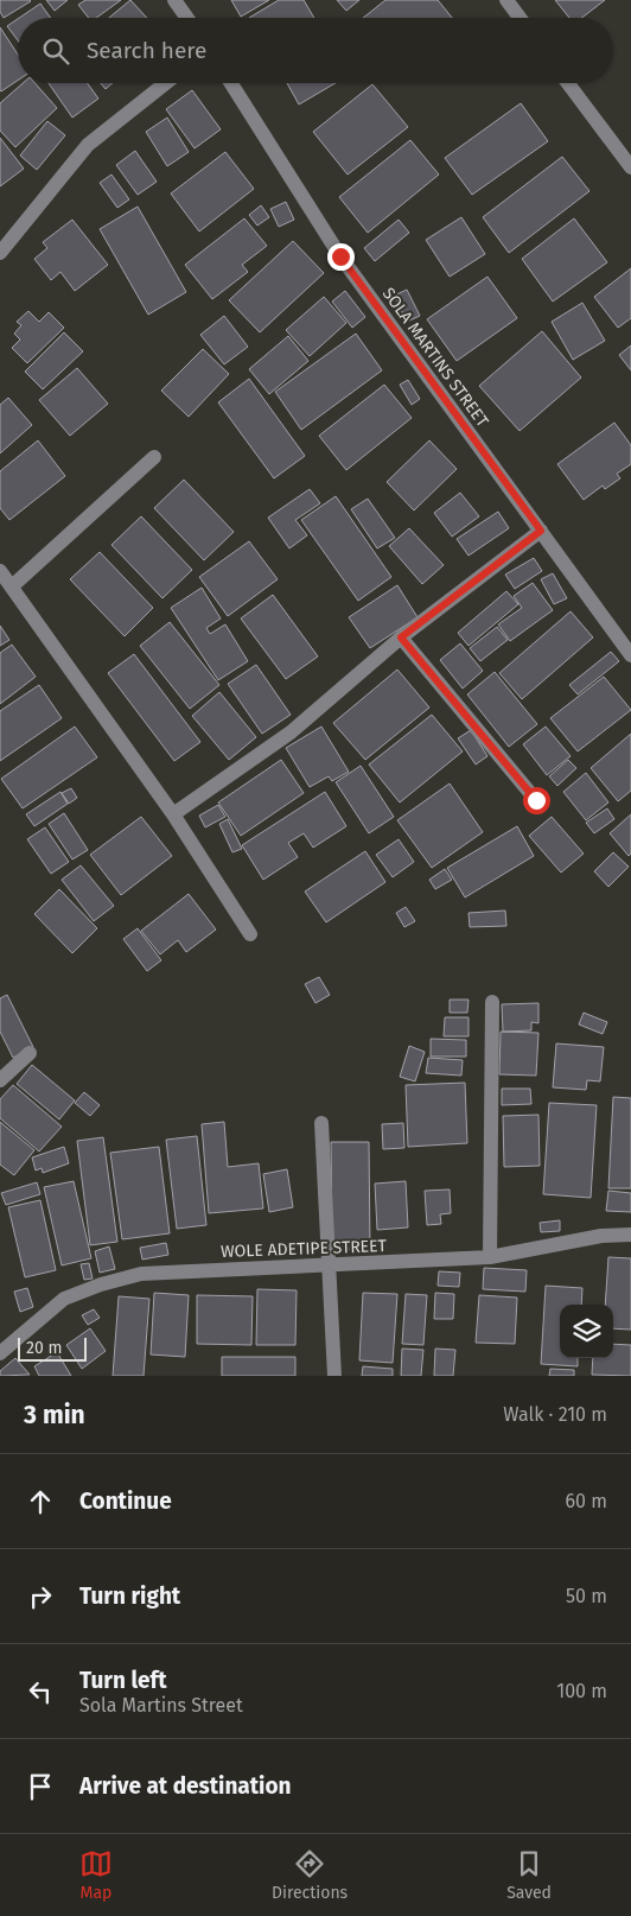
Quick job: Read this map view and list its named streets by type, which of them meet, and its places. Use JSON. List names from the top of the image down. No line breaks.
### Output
{"streets":{"street":["SOLA MARTINS STREET","WOLE ADETIPE STREET"]},"scale_bar":"20 m","page":{"search":"Search here","scale":"20 m","heading":["3 min","Walk · 210 m"],"list":[["Continue","60 m"],["Turn right","50 m"],["Turn left","Sola Martins Street","100 m"],"Arrive at destination"],"nav":["Map","Directions","Saved"]}}
